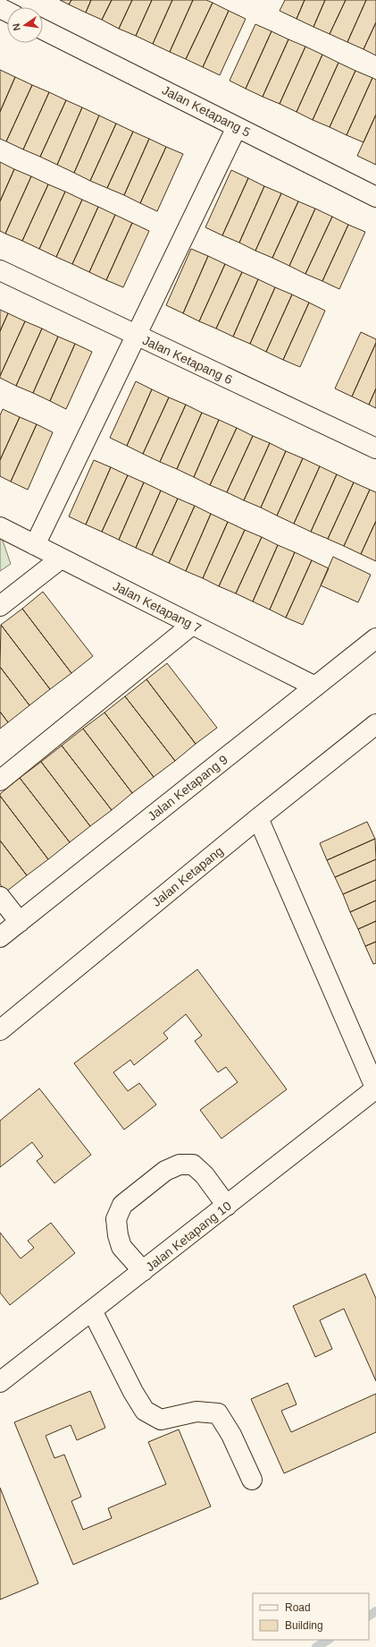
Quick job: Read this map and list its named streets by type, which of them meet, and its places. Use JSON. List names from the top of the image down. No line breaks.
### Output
{"streets":{"street":["Jalan Ketapang 5","Jalan Ketapang 6","Jalan Ketapang 7","Jalan Ketapang 9","Jalan Ketapang","Jalan Ketapang 10"]},"crossings":[["Jalan Ketapang 7","Jalan Ketapang 9"]],"legend":["Road","Building"],"north":"left"}
